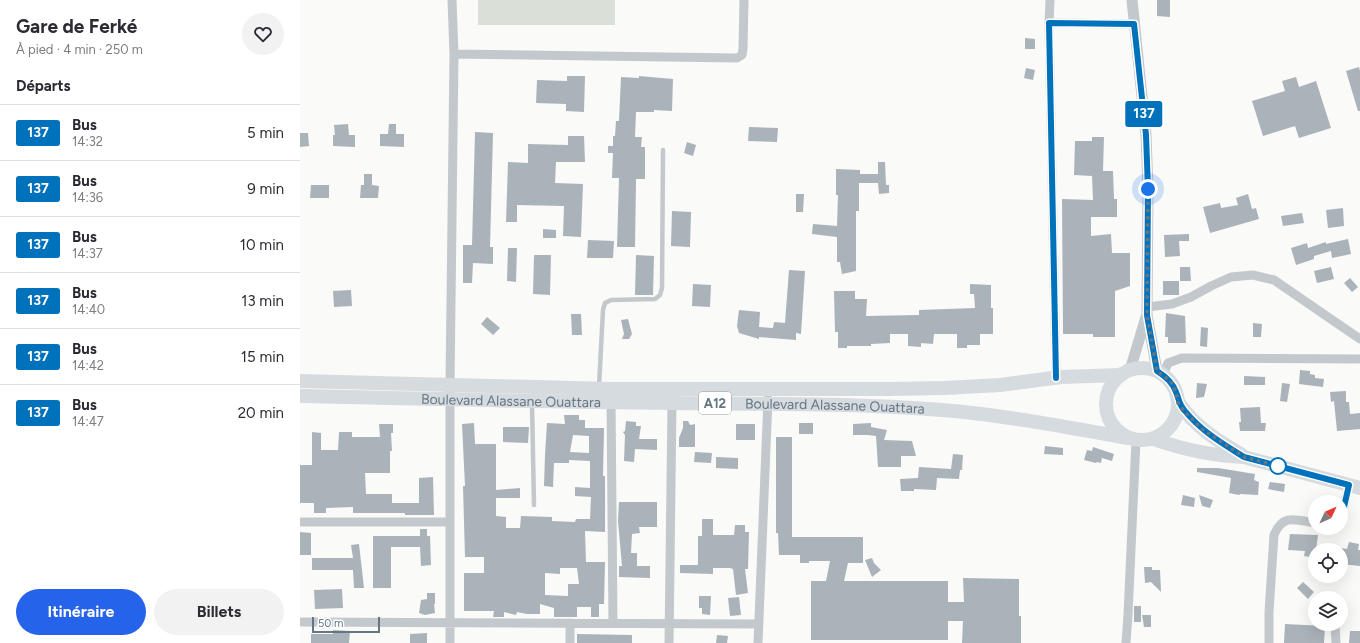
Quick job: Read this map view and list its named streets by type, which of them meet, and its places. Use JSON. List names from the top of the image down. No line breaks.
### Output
{"streets":{"main road":["Boulevard Alassane Ouattara","A12"]},"lines":["bus line 137"],"scale_bar":"50 m","north":"top right","page":{"heading":[["Gare de Ferké","À pied · 4 min · 250 m"],"Départs"],"on_map":"137","list":[{"mark":"137","name":"Bus","note":"14:32","value":"5 min"},{"mark":"137","name":"Bus","note":"14:36","value":"9 min"},{"mark":"137","name":"Bus","note":"14:37","value":"10 min"},{"mark":"137","name":"Bus","note":"14:40","value":"13 min"},{"mark":"137","name":"Bus","note":"14:42","value":"15 min"},{"mark":"137","name":"Bus","note":"14:47","value":"20 min"}],"buttons":["Itinéraire","Billets"],"scale":"50 m"}}
